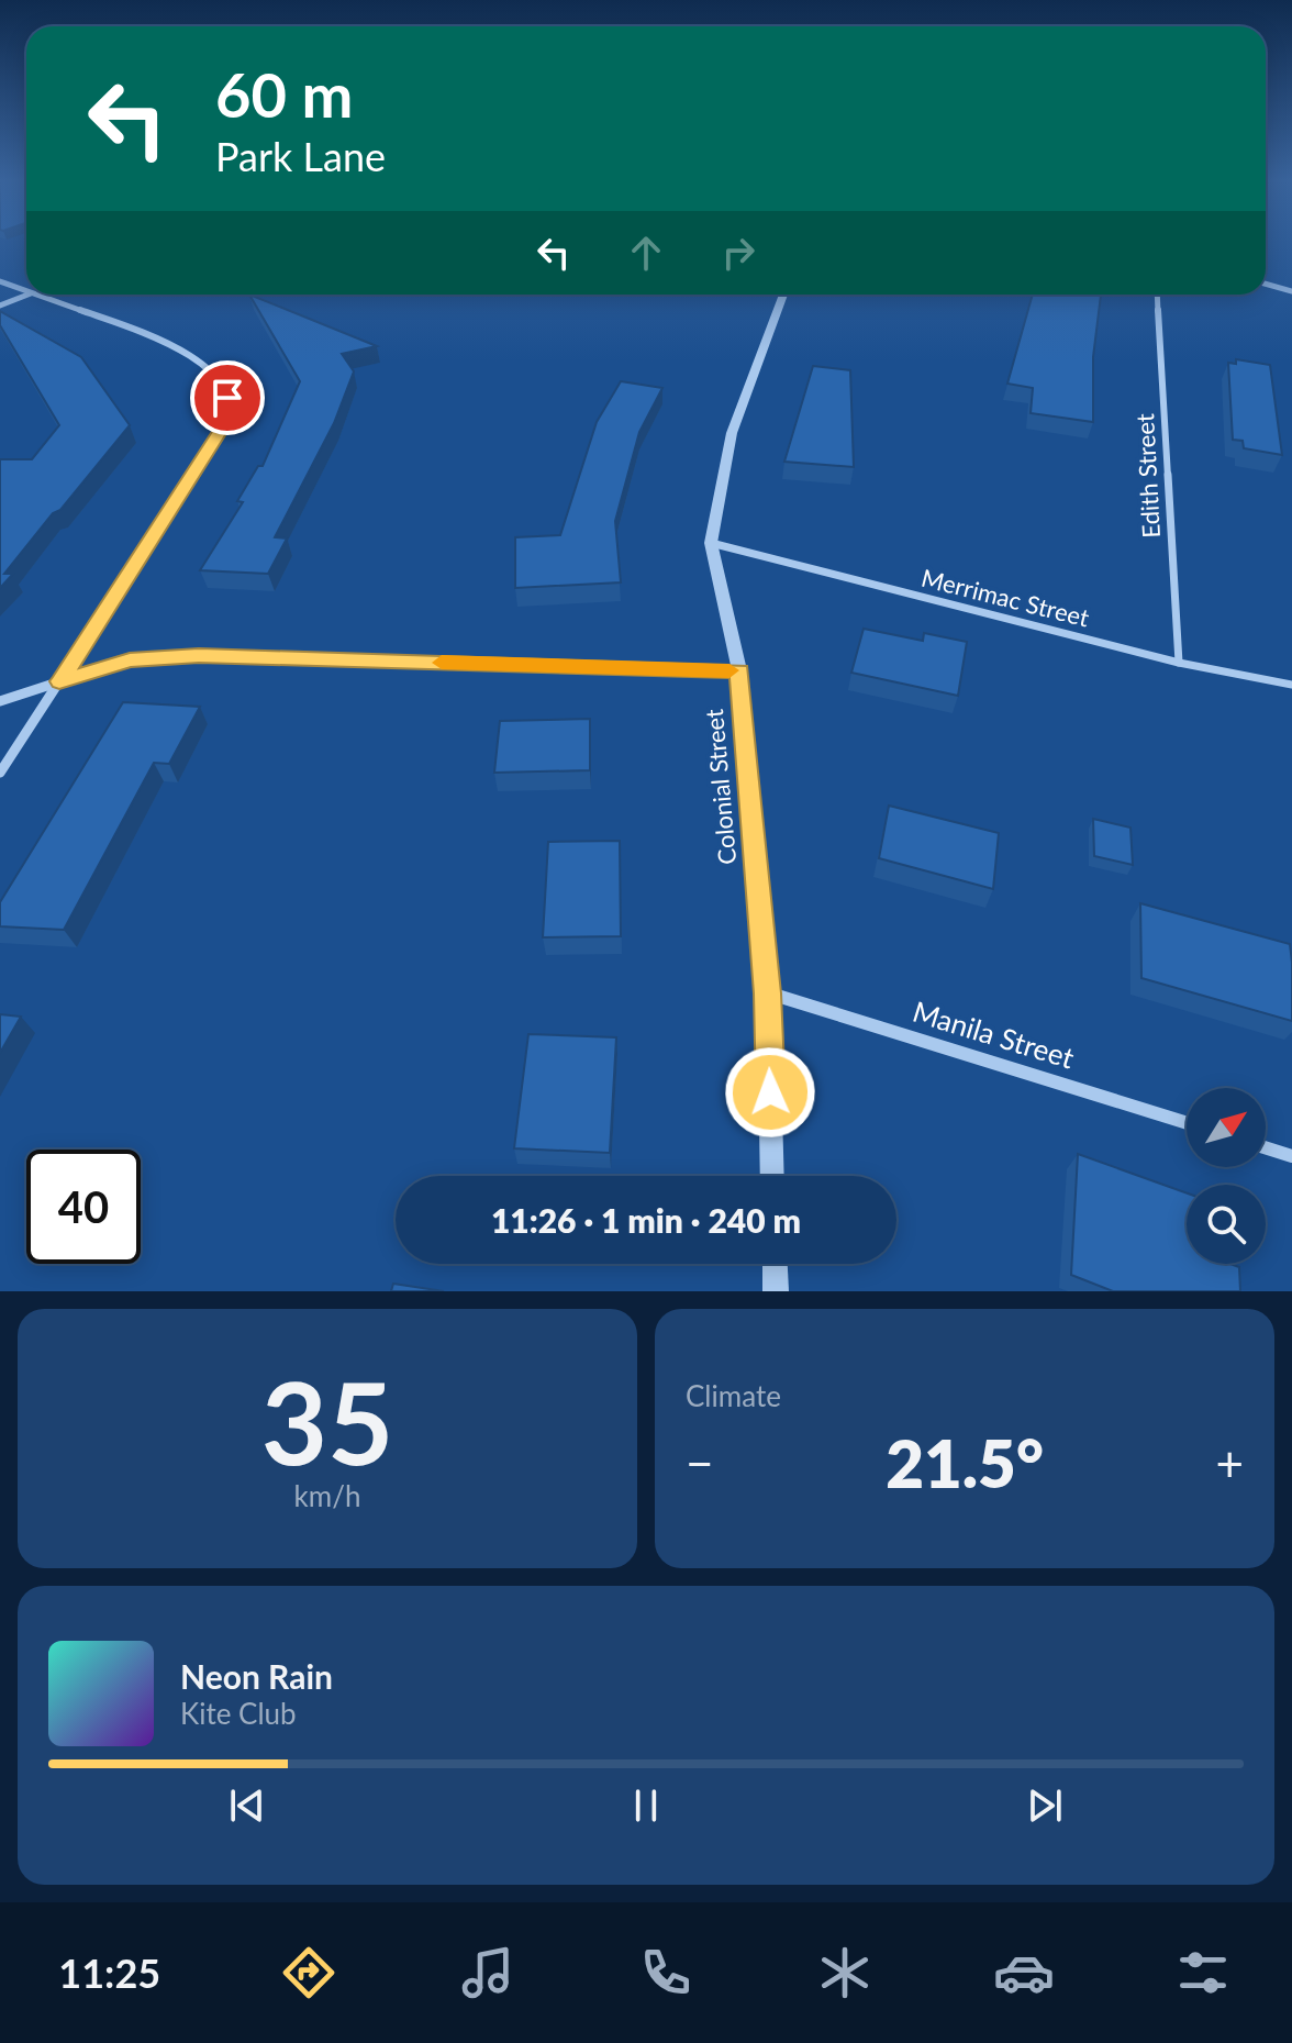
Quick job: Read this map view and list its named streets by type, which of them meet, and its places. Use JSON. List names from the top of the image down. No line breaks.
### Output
{"streets":{"street":["Edith Street","Merrimac Street","Colonial Street","Manila Street"]},"crossings":[["Edith Street","Merrimac Street"],["Merrimac Street","Colonial Street"],["Colonial Street","Manila Street"]],"north":"top right","page":{"turn":["60 m","Park Lane"],"limit":"40","trip":"11:26 · 1 min · 240 m","tile":[["35","km/h"],"Climate"],"heat":["−","21.5°","+"],"song":["Neon Rain","Kite Club"],"tabs":"11:25"}}
